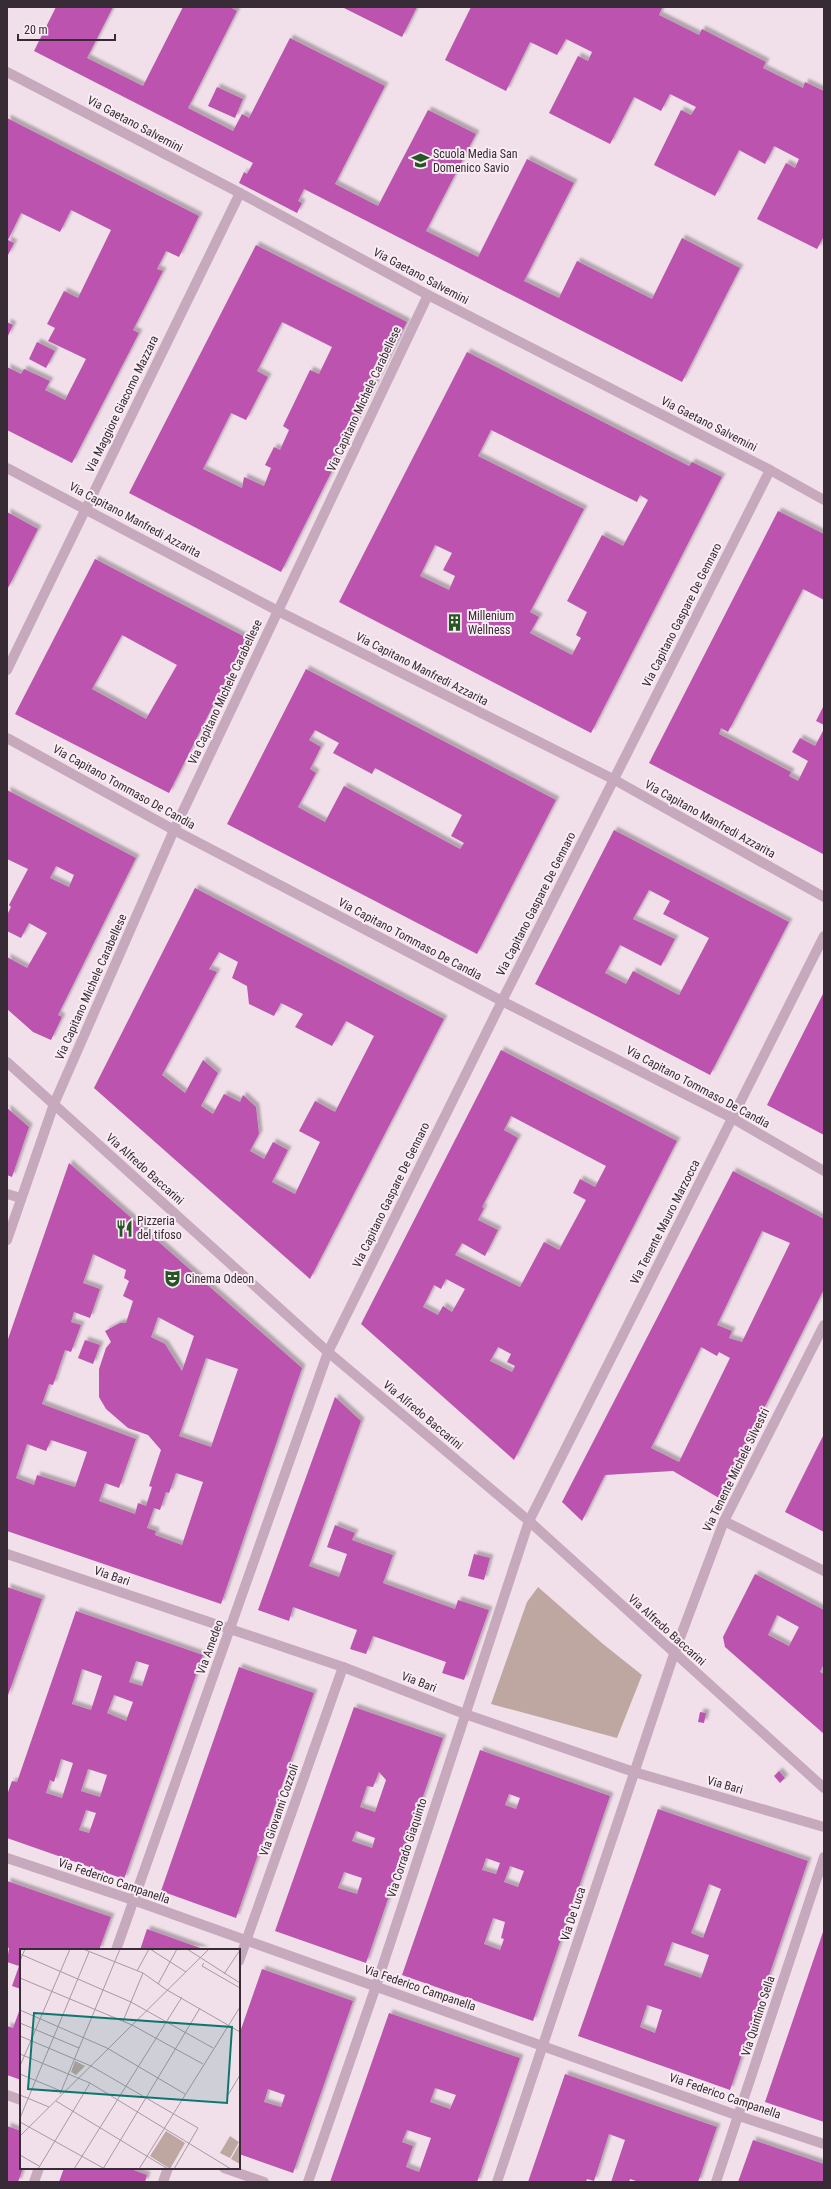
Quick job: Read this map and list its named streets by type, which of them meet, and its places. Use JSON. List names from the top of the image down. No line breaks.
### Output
{"streets":{"street":["Via Gaetano Salvemini","Via Capitano Michele Carabellese","Via Maggiore Giacomo Mazzara","Via Capitano Manfredi Azzarita","Via Capitano Gaspare De Gennaro","Via Capitano Tommaso De Candia","Via Alfredo Baccarini","Via Tenente Mauro Marzocca","Via Tenente Michele Silvestri","Via Bari","Via Amedeo","Via Giovanni Cozzoli","Via Corrado Giaquinto","Via Federico Campanella","Via De Luca","Via Quintino Sella"]},"crossings":[["Via Gaetano Salvemini","Via Capitano Michele Carabellese"],["Via Gaetano Salvemini","Via Maggiore Giacomo Mazzara"],["Via Gaetano Salvemini","Via Capitano Gaspare De Gennaro"],["Via Capitano Michele Carabellese","Via Capitano Manfredi Azzarita"],["Via Capitano Michele Carabellese","Via Capitano Tommaso De Candia"],["Via Capitano Michele Carabellese","Via Alfredo Baccarini"],["Via Maggiore Giacomo Mazzara","Via Capitano Manfredi Azzarita"],["Via Capitano Manfredi Azzarita","Via Capitano Gaspare De Gennaro"],["Via Capitano Gaspare De Gennaro","Via Capitano Tommaso De Candia"],["Via Capitano Gaspare De Gennaro","Via Alfredo Baccarini"],["Via Capitano Gaspare De Gennaro","Via Amedeo"],["Via Capitano Tommaso De Candia","Via Tenente Mauro Marzocca"],["Via Alfredo Baccarini","Via Tenente Mauro Marzocca"],["Via Alfredo Baccarini","Via Tenente Michele Silvestri"],["Via Alfredo Baccarini","Via Amedeo"],["Via Alfredo Baccarini","Via Corrado Giaquinto"],["Via Alfredo Baccarini","Via De Luca"],["Via Tenente Mauro Marzocca","Via Corrado Giaquinto"],["Via Tenente Michele Silvestri","Via De Luca"],["Via Bari","Via Amedeo"],["Via Bari","Via Giovanni Cozzoli"],["Via Bari","Via Corrado Giaquinto"],["Via Bari","Via De Luca"],["Via Amedeo","Via Federico Campanella"],["Via Giovanni Cozzoli","Via Federico Campanella"],["Via Corrado Giaquinto","Via Federico Campanella"],["Via Federico Campanella","Via De Luca"],["Via Federico Campanella","Via Quintino Sella"]],"places":{"school or university":["Scuola Media San Domenico Savio"],"building":["Millenium Wellness"],"restaurant":["Pizzeria del tifoso"],"theatre":["Cinema Odeon"]},"scale_bar":"20 m"}
